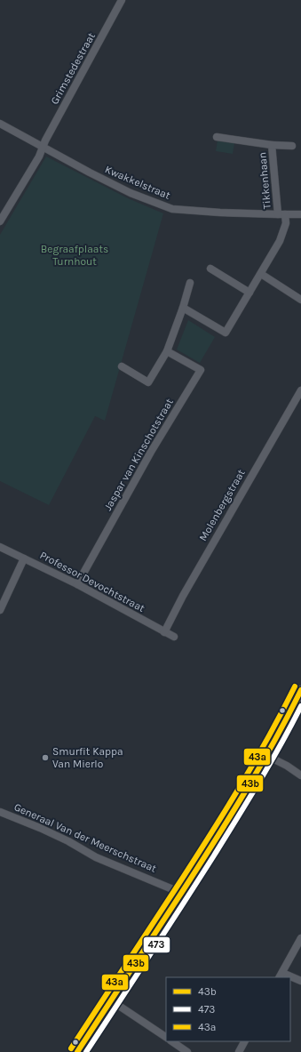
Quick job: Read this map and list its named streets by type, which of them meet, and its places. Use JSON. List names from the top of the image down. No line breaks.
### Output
{"streets":{"street":["Grimstedestraat","Tikkenhaan","Kwakkelstraat","Jaspar van Kinschotstraat","Molenbergstraat","Professor Devochtstraat","Generaal Van der Meerschstraat"]},"crossings":[["Grimstedestraat","Kwakkelstraat"],["Tikkenhaan","Kwakkelstraat"],["Jaspar van Kinschotstraat","Professor Devochtstraat"],["Molenbergstraat","Professor Devochtstraat"]],"parks":["Begraafplaats Turnhout"],"places":["Smurfit Kappa Van Mierlo"],"lines":["transit line 43a","transit line 43b","transit line 473"],"legend":["43b","473","43a"]}
